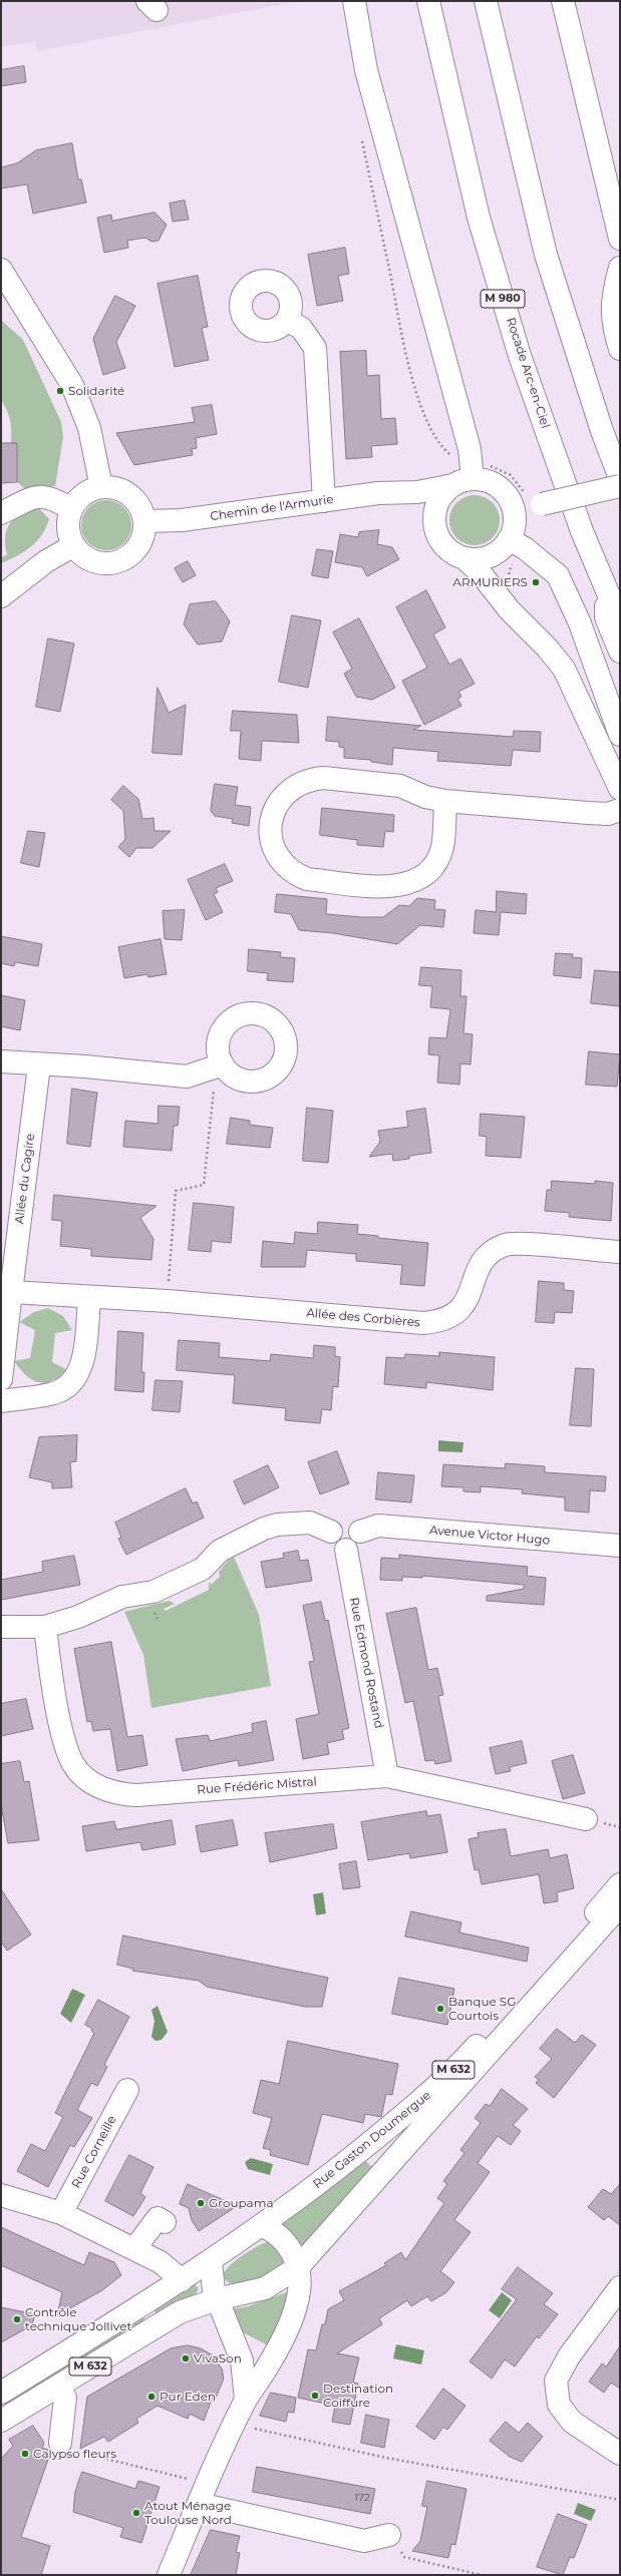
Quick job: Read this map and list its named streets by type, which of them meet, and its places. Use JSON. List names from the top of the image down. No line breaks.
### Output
{"streets":{"main road":["M 980","Rocade Arc-en-Ciel","Chemin de l'Armurie","Allée du Cagire","Allée des Corbières","Avenue Victor Hugo","Rue Edmond Rostand","Rue Frédéric Mistral","M 632","Rue Gaston Doumergue","Rue Corneille"]},"crossings":[["Allée du Cagire","Allée des Corbières"],["Avenue Victor Hugo","Rue Edmond Rostand"],["Rue Edmond Rostand","Rue Frédéric Mistral"],["M 632","Rue Gaston Doumergue"]],"places":["Solidarité","ARMURIERS","Banque SG Courtois","Groupama","Contrôle technique Jollivet","VivaSon","Destination Coiffure","Pur Eden","Calypso fleurs","Atout Ménage Toulouse Nord"],"house_numbers":["172"]}
